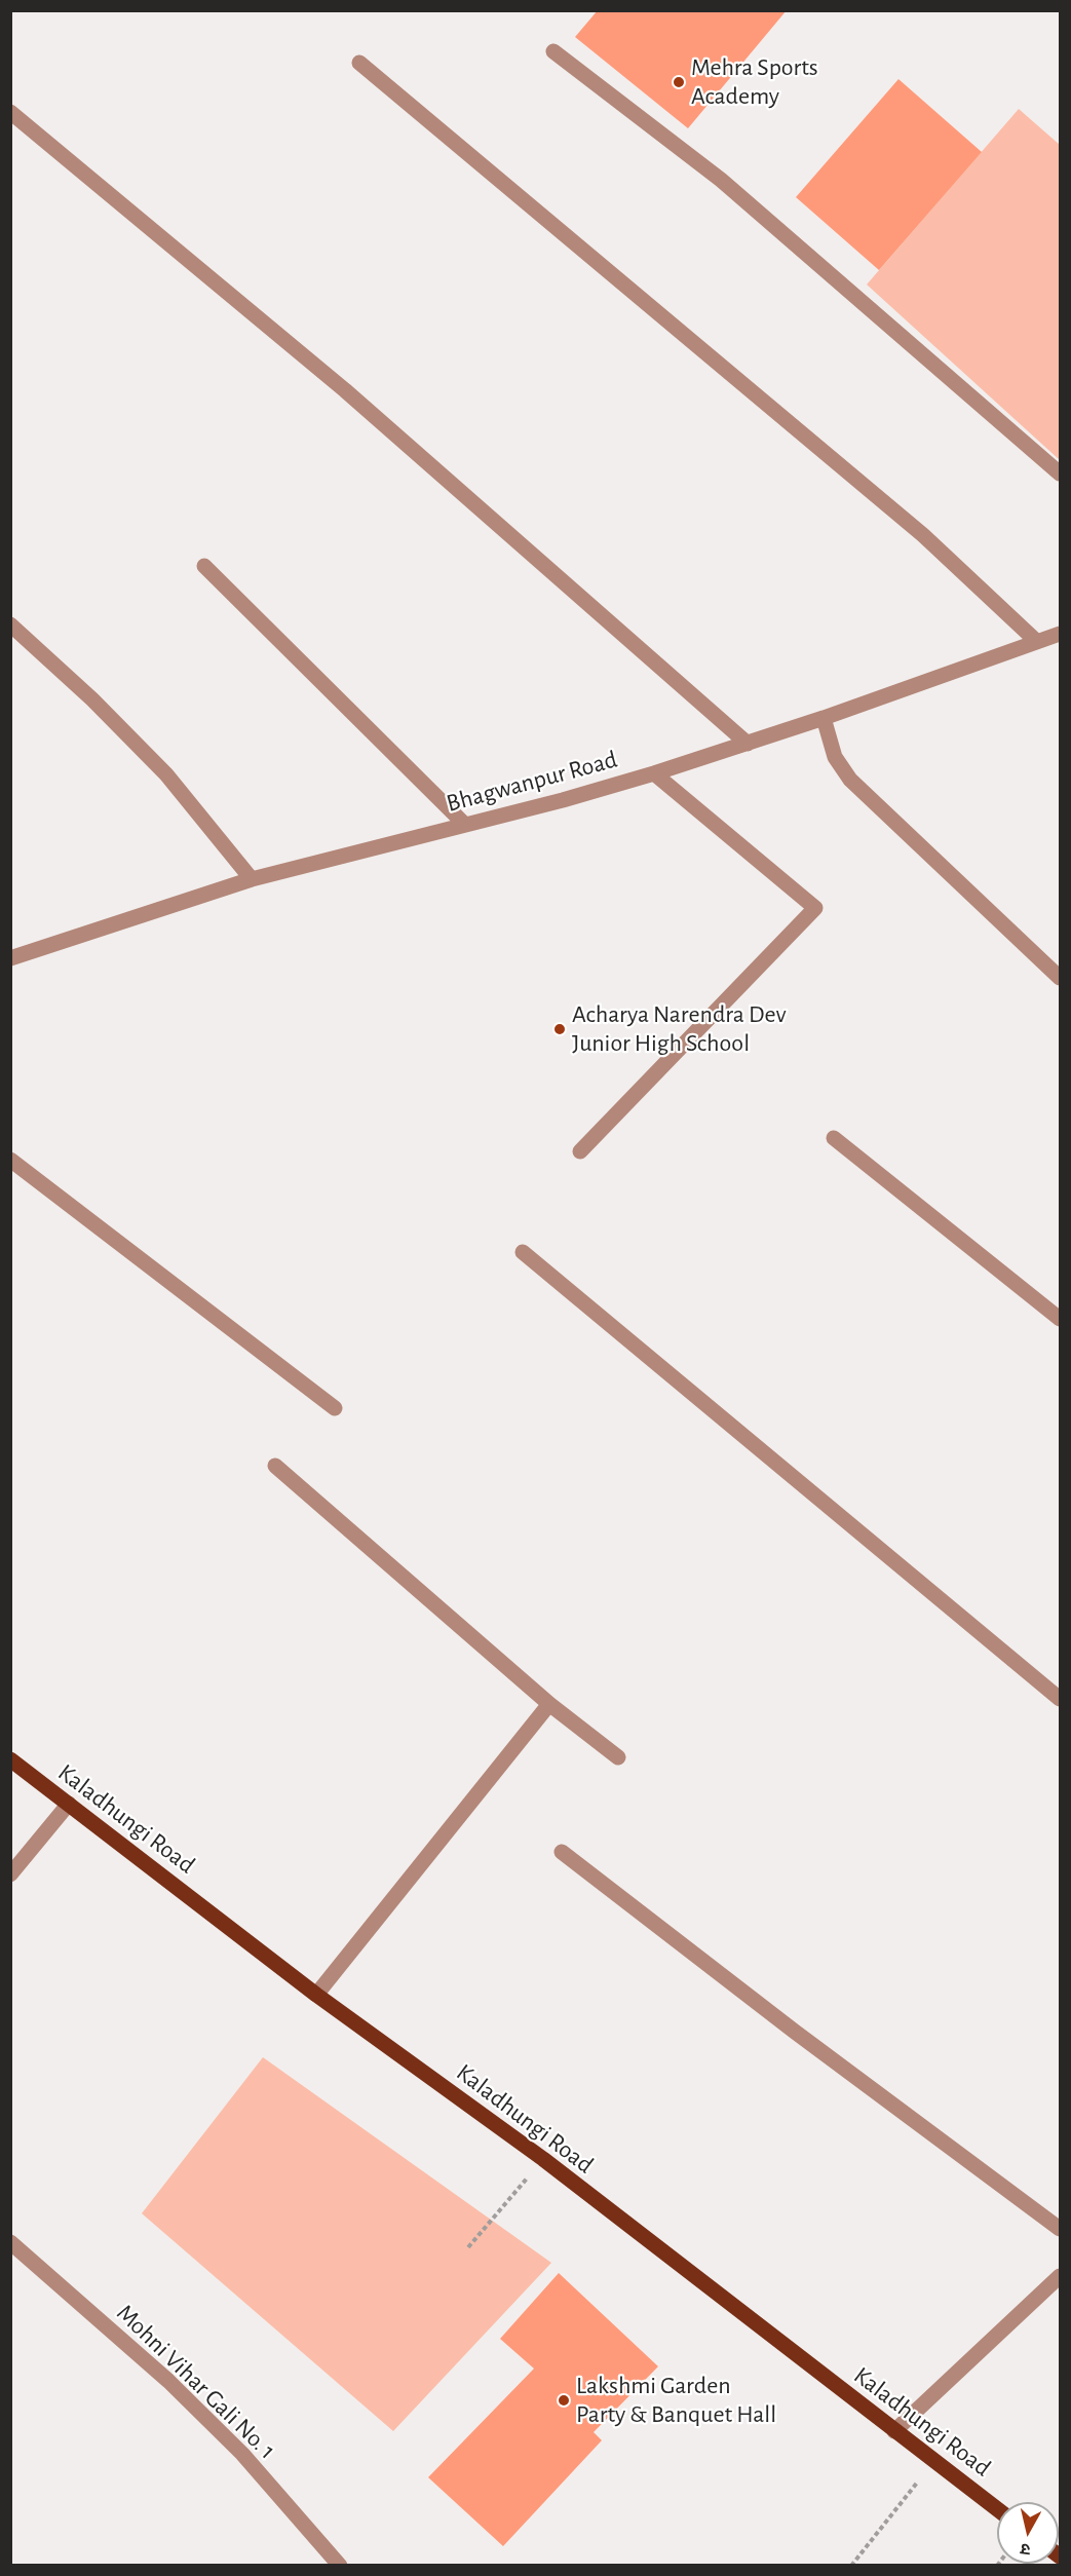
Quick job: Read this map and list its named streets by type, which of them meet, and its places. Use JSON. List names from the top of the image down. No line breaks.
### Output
{"streets":{"main road":["Kaladhungi Road"],"street":["Bhagwanpur Road","Mohni Vihar Gali No. 1"]},"places":["Mehra Sports Academy","Acharya Narendra Dev Junior High School","Lakshmi Garden Party & Banquet Hall"],"north":"bottom"}
